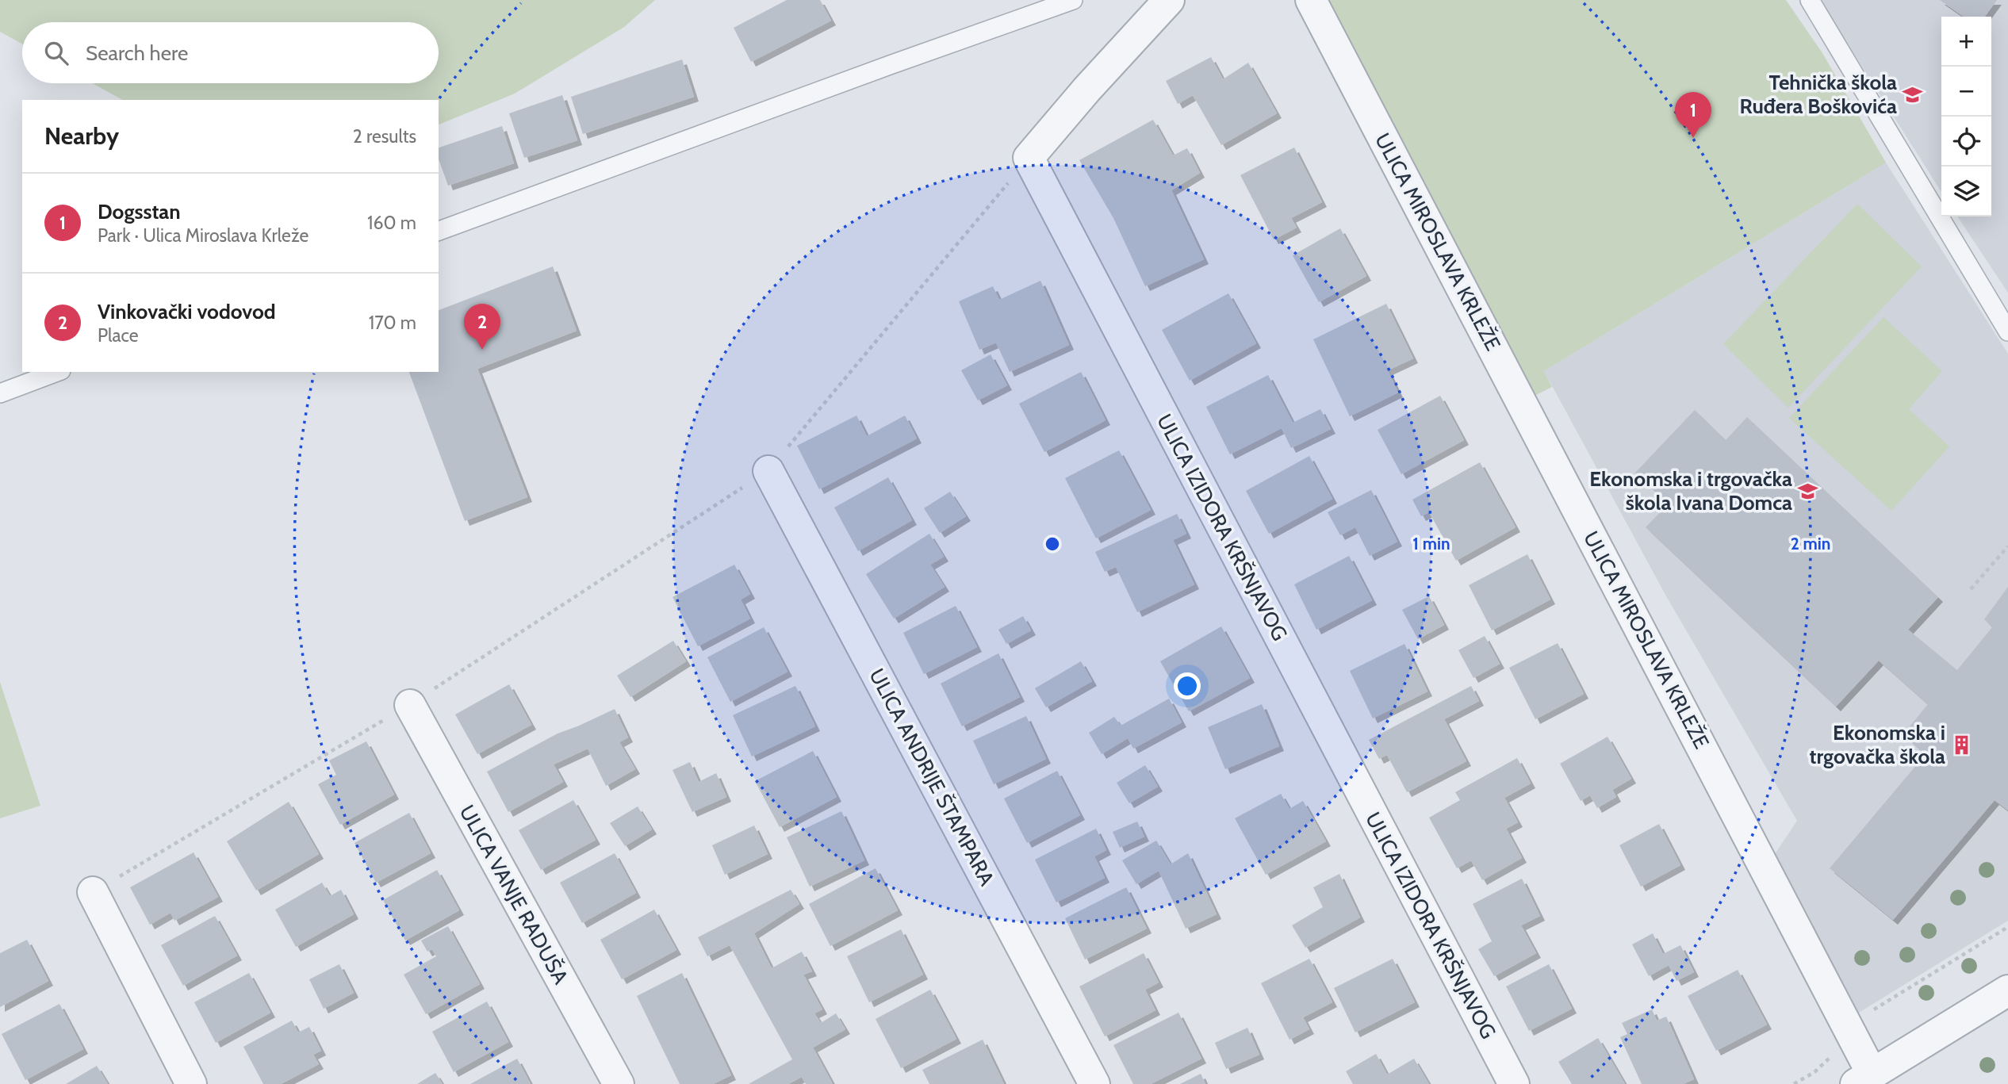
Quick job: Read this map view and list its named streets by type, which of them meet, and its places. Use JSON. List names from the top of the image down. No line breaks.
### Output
{"streets":{"street":["ULICA MIROSLAVA KRLEŽE","ULICA IZIDORA KRŠNJAVOG","ULICA ANDRIJE ŠTAMPARA","ULICA VANJE RADUŠA"]},"places":{"school or university":["Tehnička škola Ruđera Boškovića","Ekonomska i trgovačka škola Ivana Domca"],"building":["Ekonomska i trgovačka škola"]},"page":{"map_buttons":["+","−"],"search":"Search here","pins":["1","2"],"heading":["Nearby","2 results"],"list":[{"mark":"1","name":"Dogsstan","note":"Park · Ulica Miroslava Krleže","value":"160 m"},{"mark":"2","name":"Vinkovački vodovod","note":"Place","value":"170 m"}]},"rings":["1 min","2 min"]}
